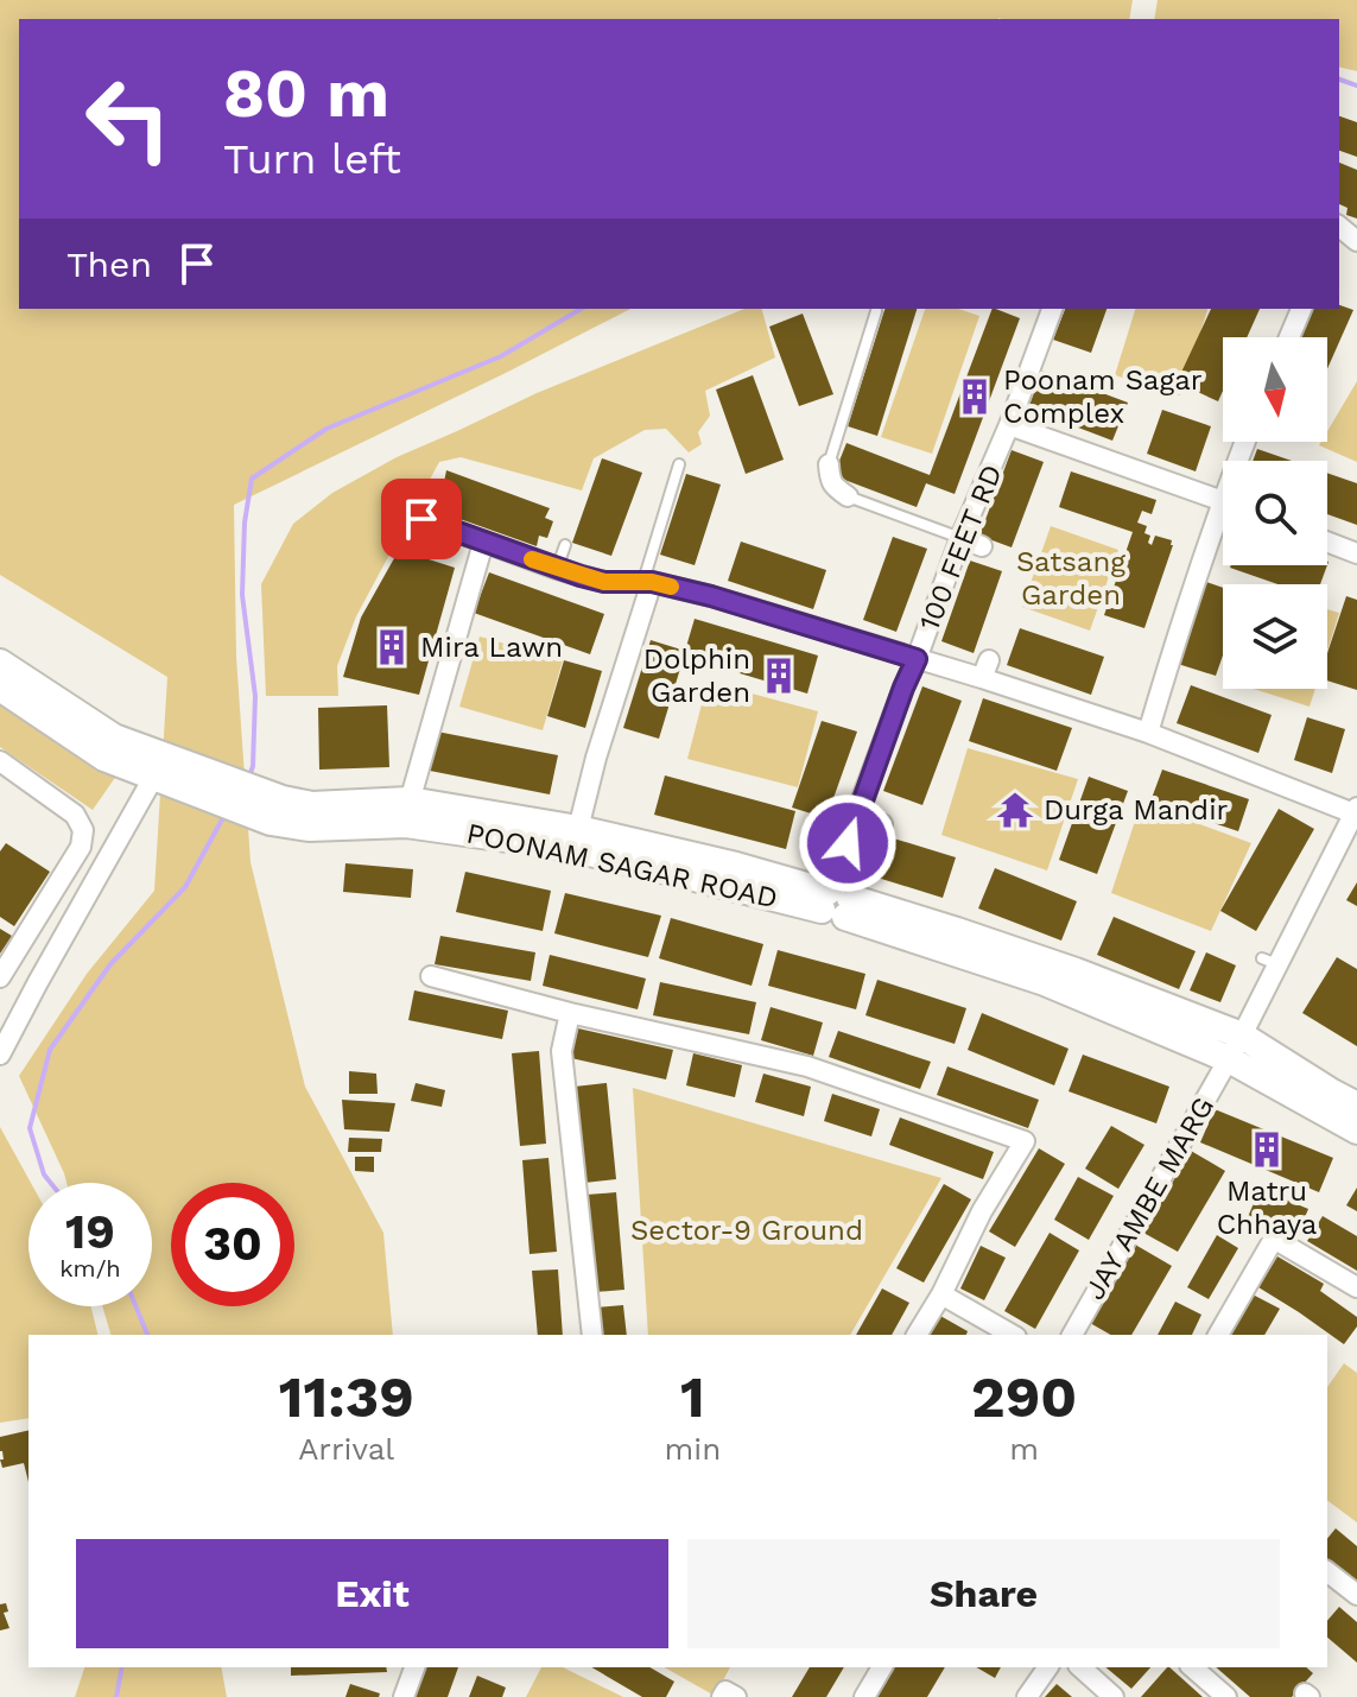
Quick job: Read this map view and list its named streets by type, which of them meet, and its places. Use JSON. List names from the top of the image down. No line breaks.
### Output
{"streets":{"main road":["POONAM SAGAR ROAD"],"street":["100 FEET RD","JAY AMBE MARG"]},"crossings":[["100 FEET RD","POONAM SAGAR ROAD"],["POONAM SAGAR ROAD","JAY AMBE MARG"]],"parks":["Satsang Garden","Sector-9 Ground"],"places":{"building":["Poonam Sagar Complex","Mira Lawn","Dolphin Garden","Matru Chhaya"],"temple":["Durga Mandir"]},"north":"bottom","page":{"turn":["80 m","Turn left"],"then":"Then","speed":"19 km/h","limit":"30","eta":["11:39","Arrival","1","min","290","m"],"buttons":["Exit","Share"]}}
